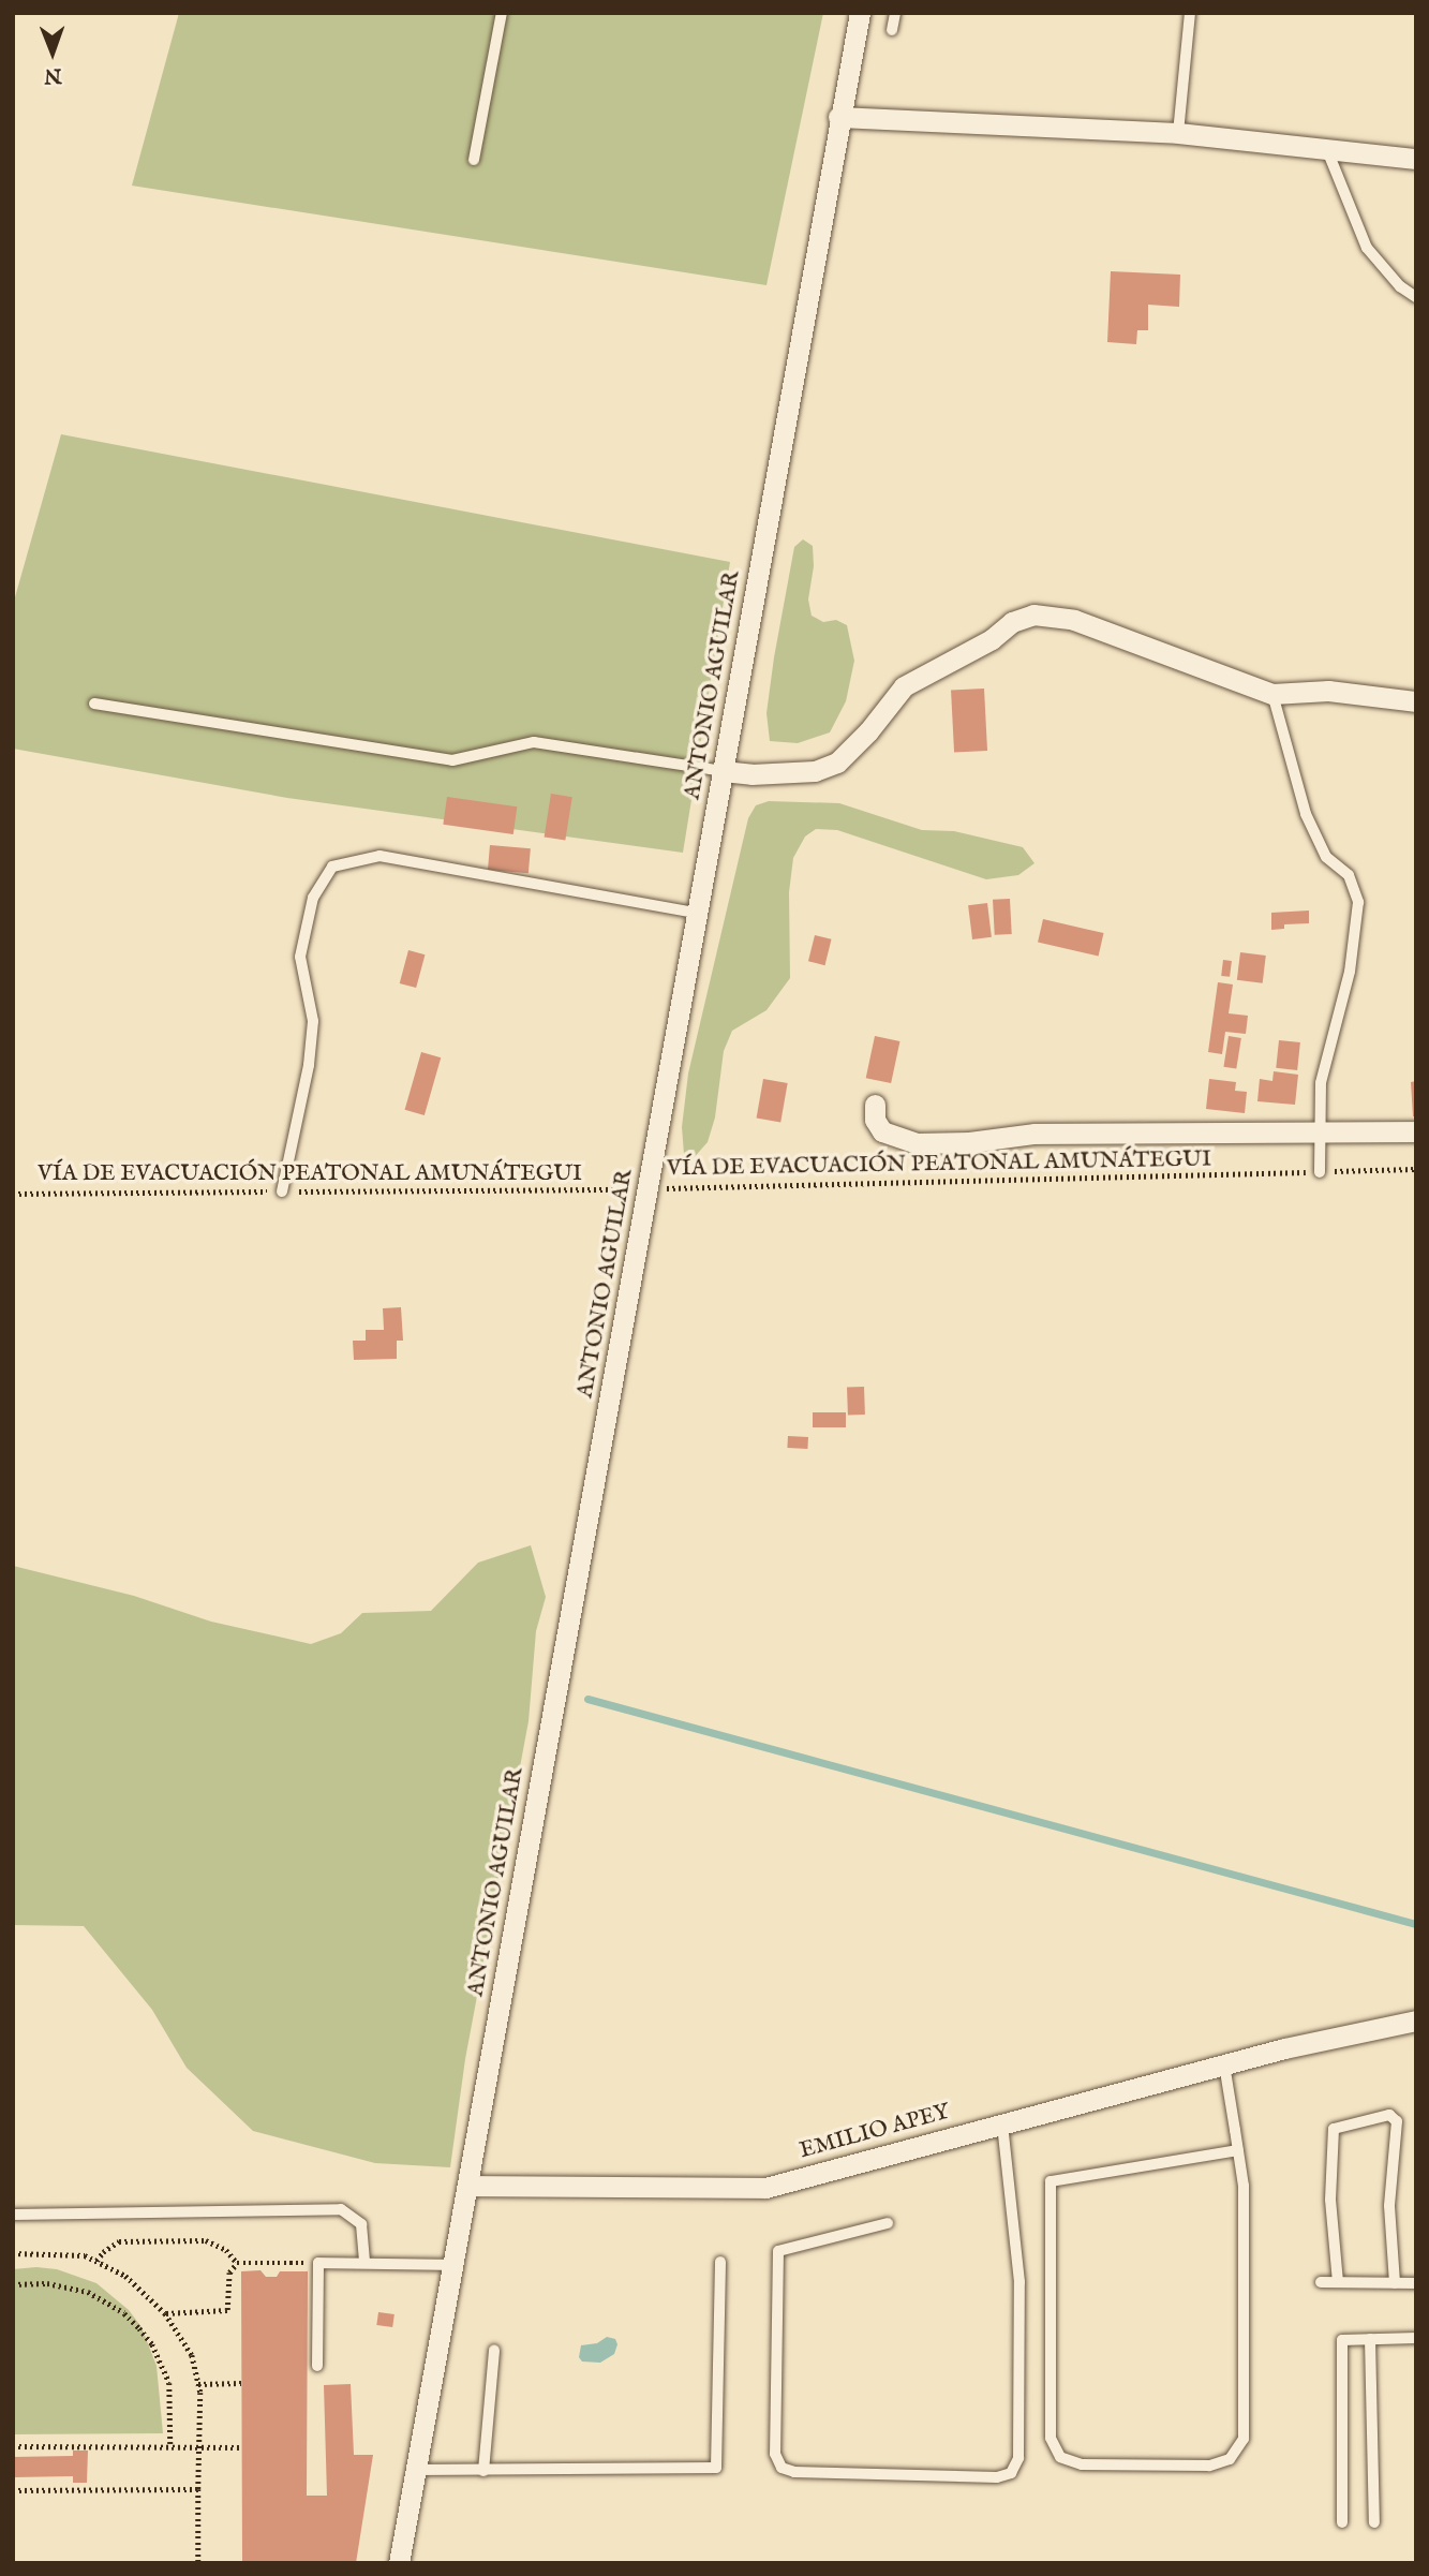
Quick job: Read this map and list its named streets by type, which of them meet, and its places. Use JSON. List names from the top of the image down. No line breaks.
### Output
{"streets":{"street":["ANTONIO AGUILAR","EMILIO APEY"],"path":["VÍA DE EVACUACIÓN PEATONAL AMUNÁTEGUI"]},"crossings":[["ANTONIO AGUILAR","VÍA DE EVACUACIÓN PEATONAL AMUNÁTEGUI"],["ANTONIO AGUILAR","EMILIO APEY"]],"north":"bottom"}
